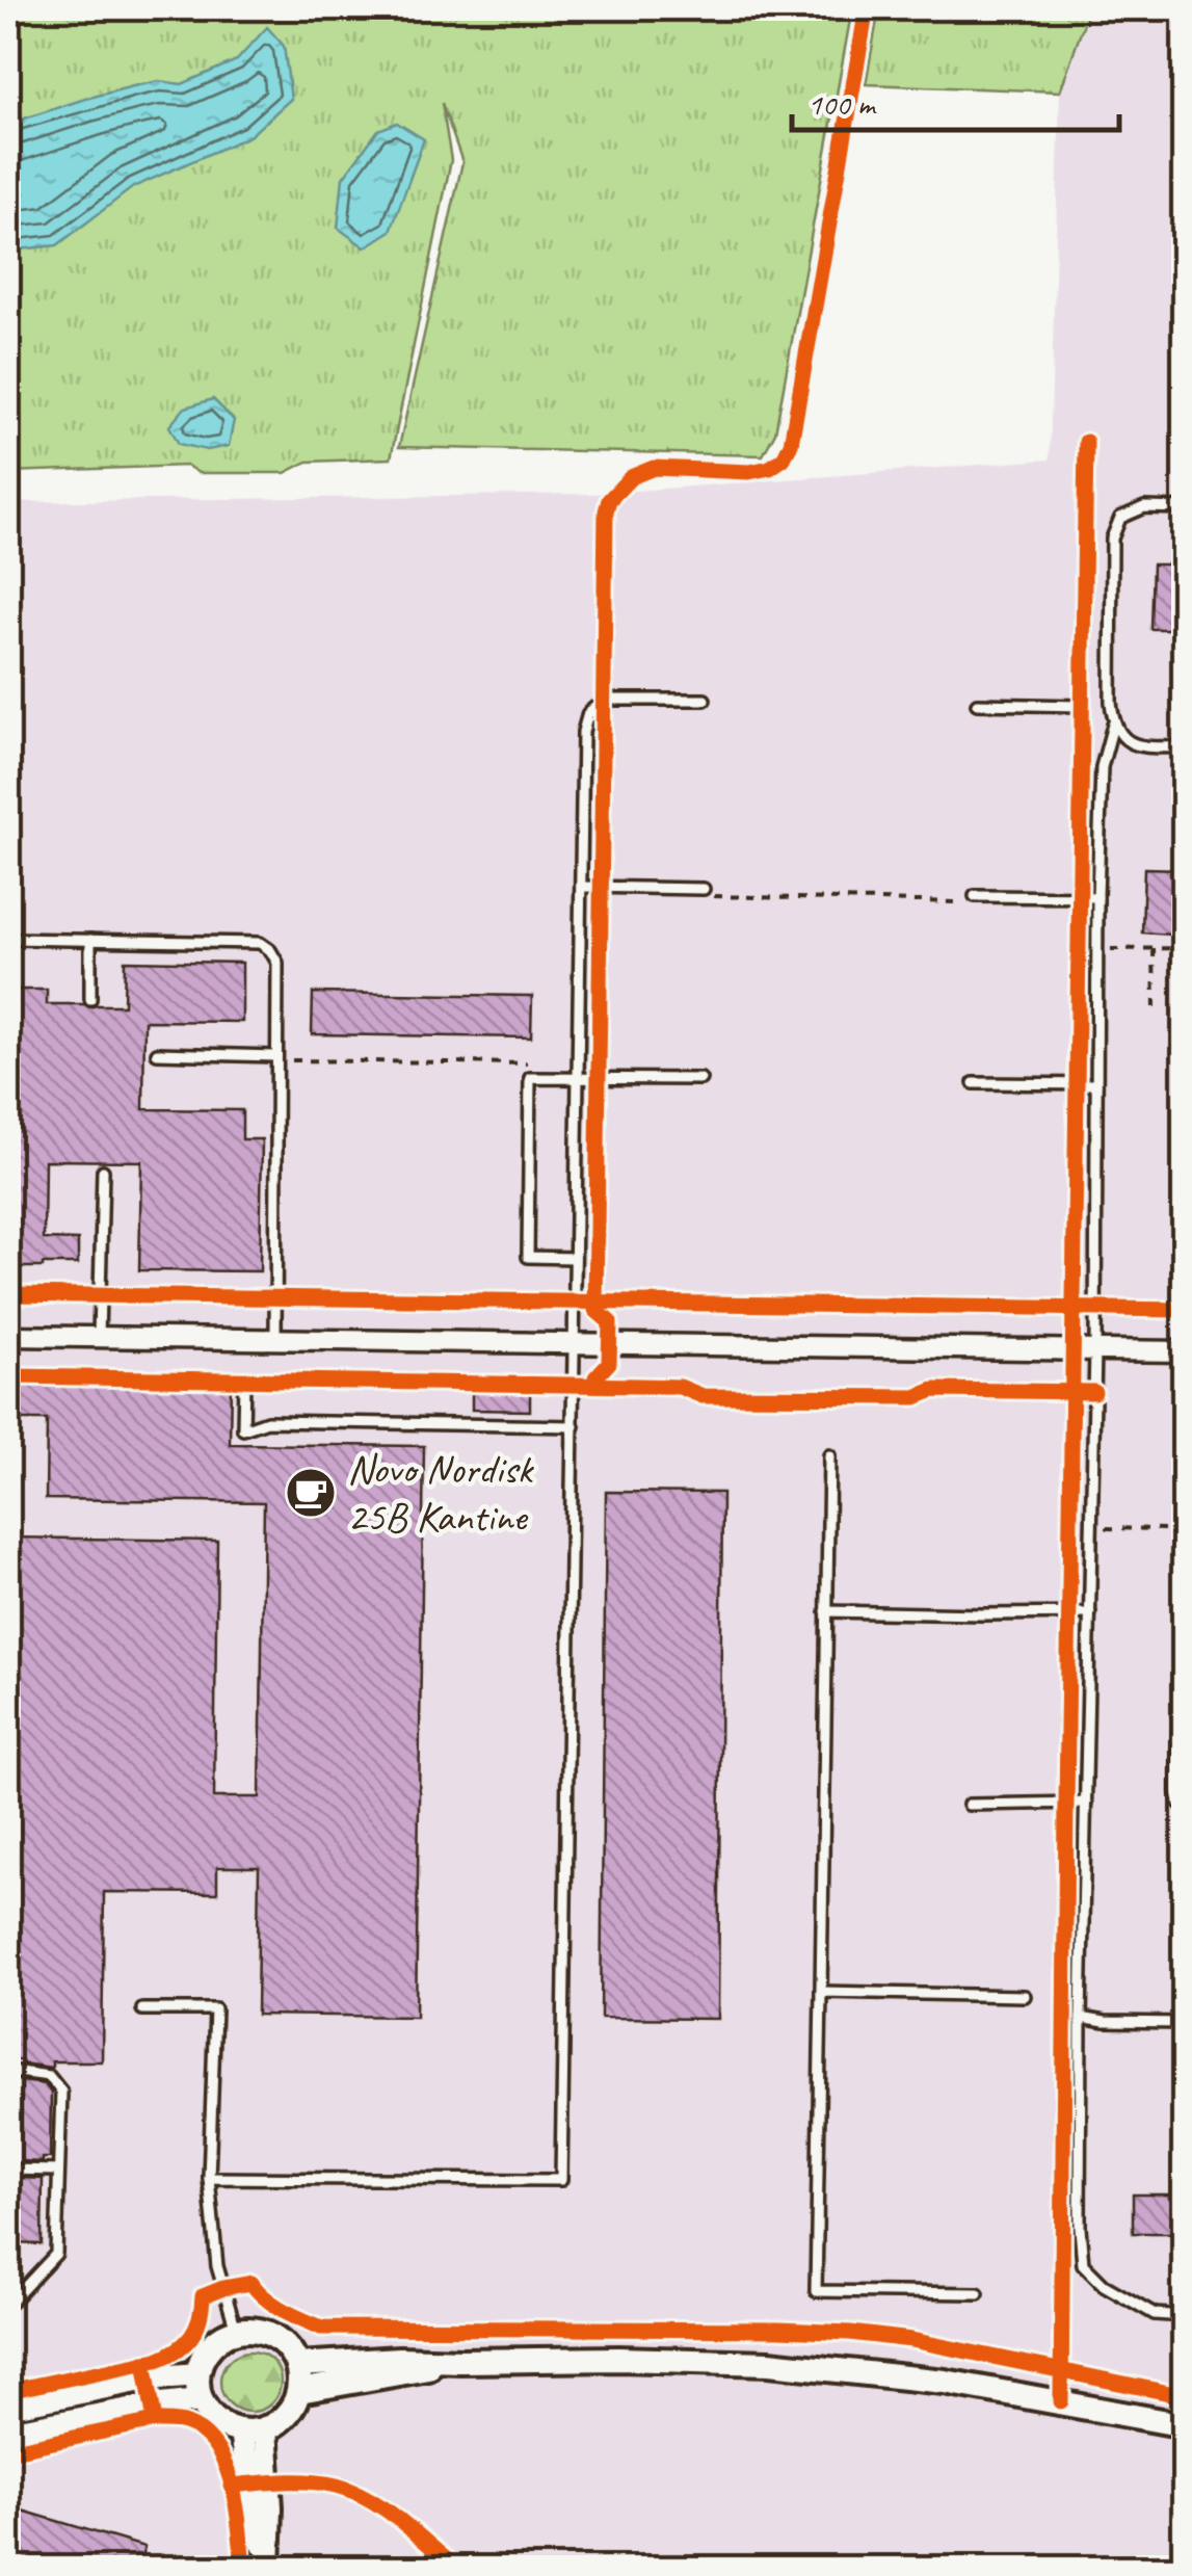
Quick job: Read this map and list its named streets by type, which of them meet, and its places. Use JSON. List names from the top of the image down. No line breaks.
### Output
{"places":{"cafe":["Novo Nordisk 25B Kantine"]},"scale_bar":"100 m"}
